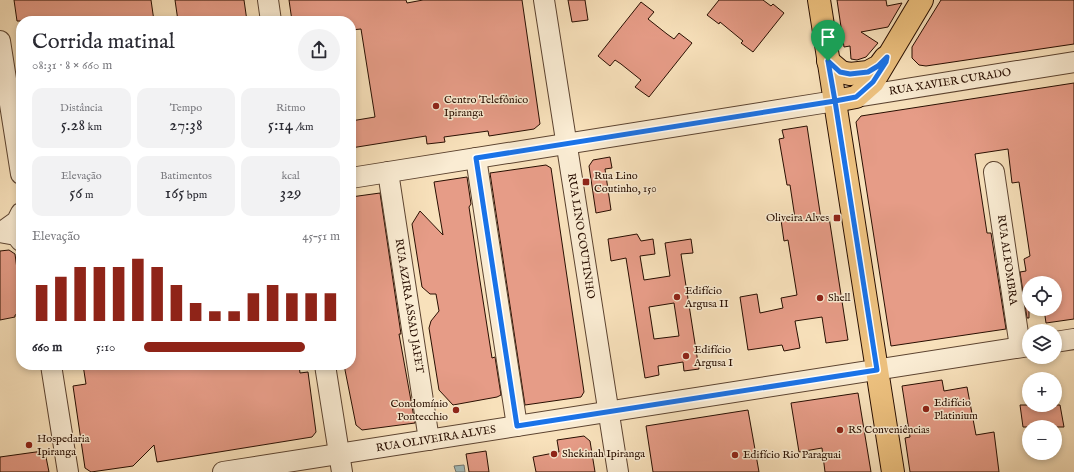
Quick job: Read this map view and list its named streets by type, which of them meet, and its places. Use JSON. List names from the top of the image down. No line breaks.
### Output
{"streets":{"main road":["RUA XAVIER CURADO"],"street":["RUA LINO COUTINHO","RUA ALFOMBRA","RUA AZIRA ASSAD JAFET","RUA OLIVEIRA ALVES"]},"crossings":[["RUA XAVIER CURADO","RUA LINO COUTINHO"],["RUA XAVIER CURADO","RUA AZIRA ASSAD JAFET"],["RUA LINO COUTINHO","RUA OLIVEIRA ALVES"],["RUA AZIRA ASSAD JAFET","RUA OLIVEIRA ALVES"]],"places":{"other":["Centro Telefônico Ipiranga","Edifício Argusa II","Shell","Edifício Argusa I","Edifício Platinium","Condomínio Pontecchio","RS Conveniências","Hospedaria Ipiranga","Shekinah Ipiranga","Edifício Rio Paraguai"],"transit":["Rua Lino Coutinho, 150","Oliveira Alves"]},"page":{"heading":["Corrida matinal","08:31 · 8 × 660 m"],"stats":[["Distância","5.28 km"],["Tempo","27:38"],["Ritmo","5:14 /km"],["Elevação","56 m"],["Batimentos","165 bpm"],["kcal","329"]],"chart":["Elevação","45–51 m"],"map_buttons":["+","−"],"list":[{"name":"660 m","note":"5:10"}]}}
